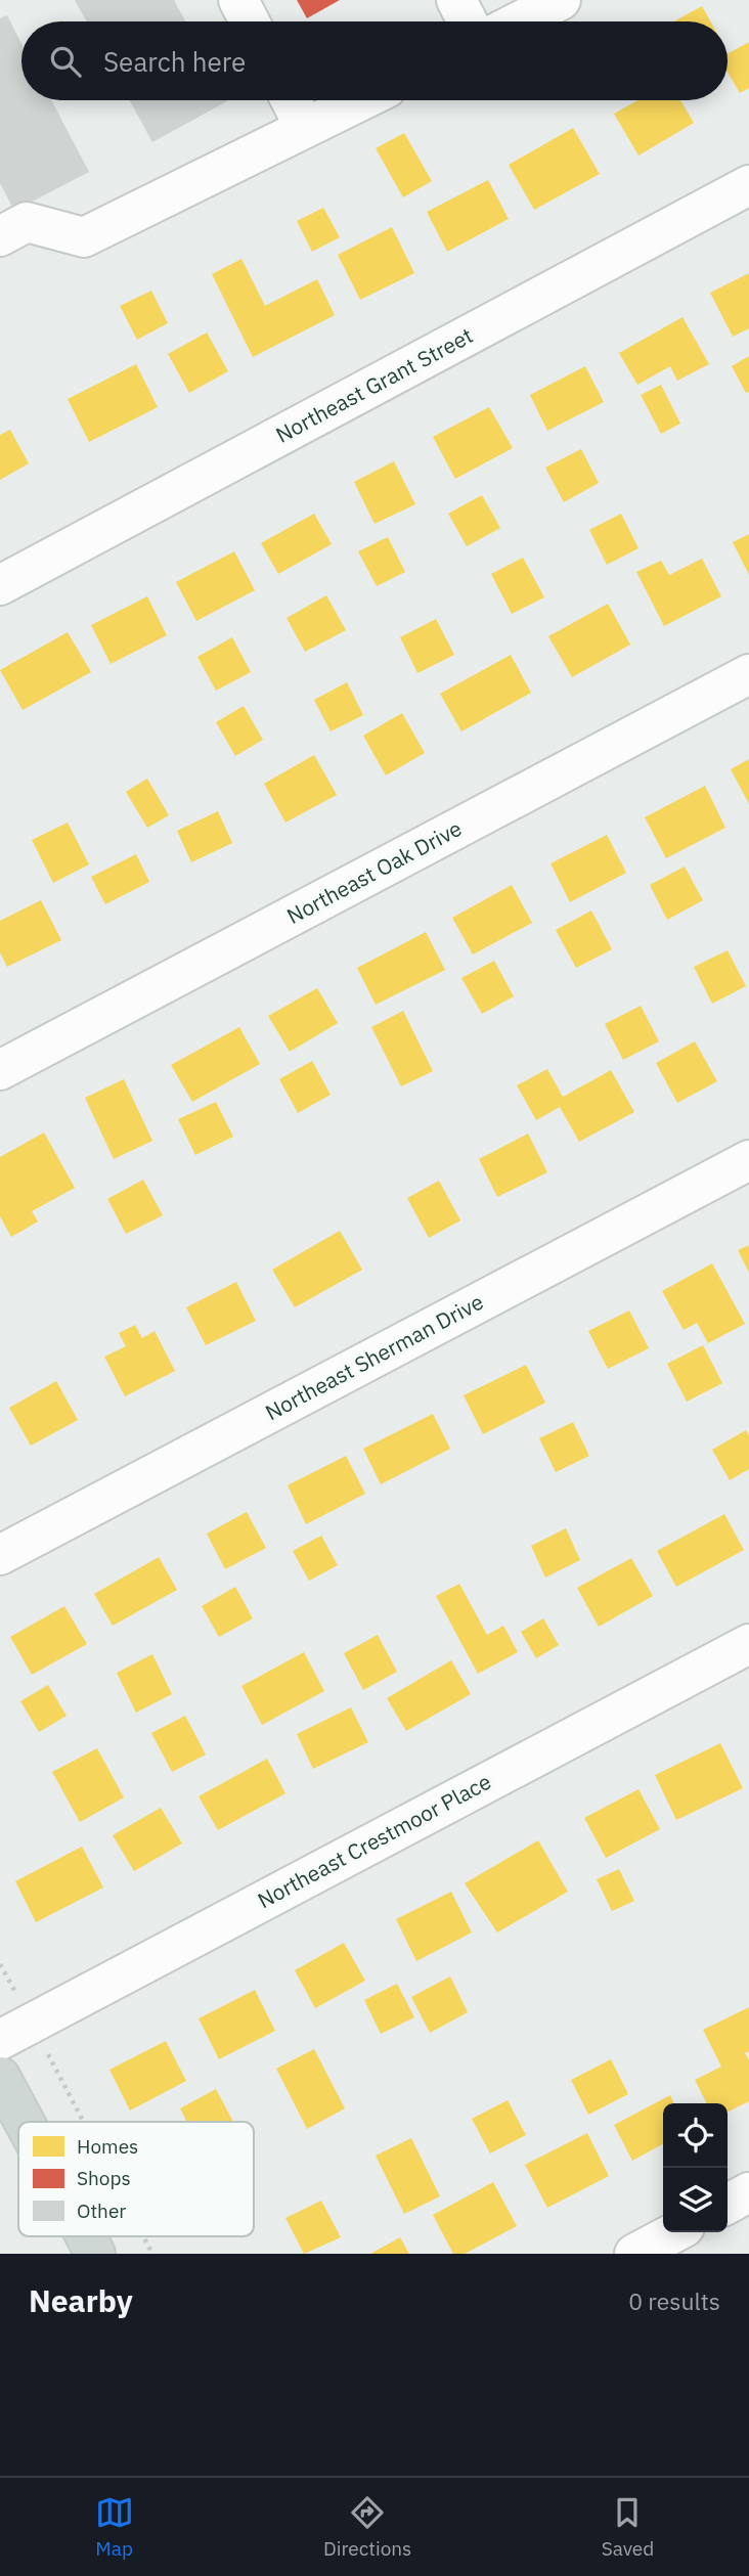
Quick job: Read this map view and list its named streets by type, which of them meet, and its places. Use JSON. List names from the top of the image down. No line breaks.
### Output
{"streets":{"street":["Northeast Grant Street","Northeast Oak Drive","Northeast Sherman Drive","Northeast Crestmoor Place"]},"legend":["Homes","Shops","Other"],"page":{"search":"Search here","heading":["Nearby","0 results"],"nav":["Map","Directions","Saved"]}}
